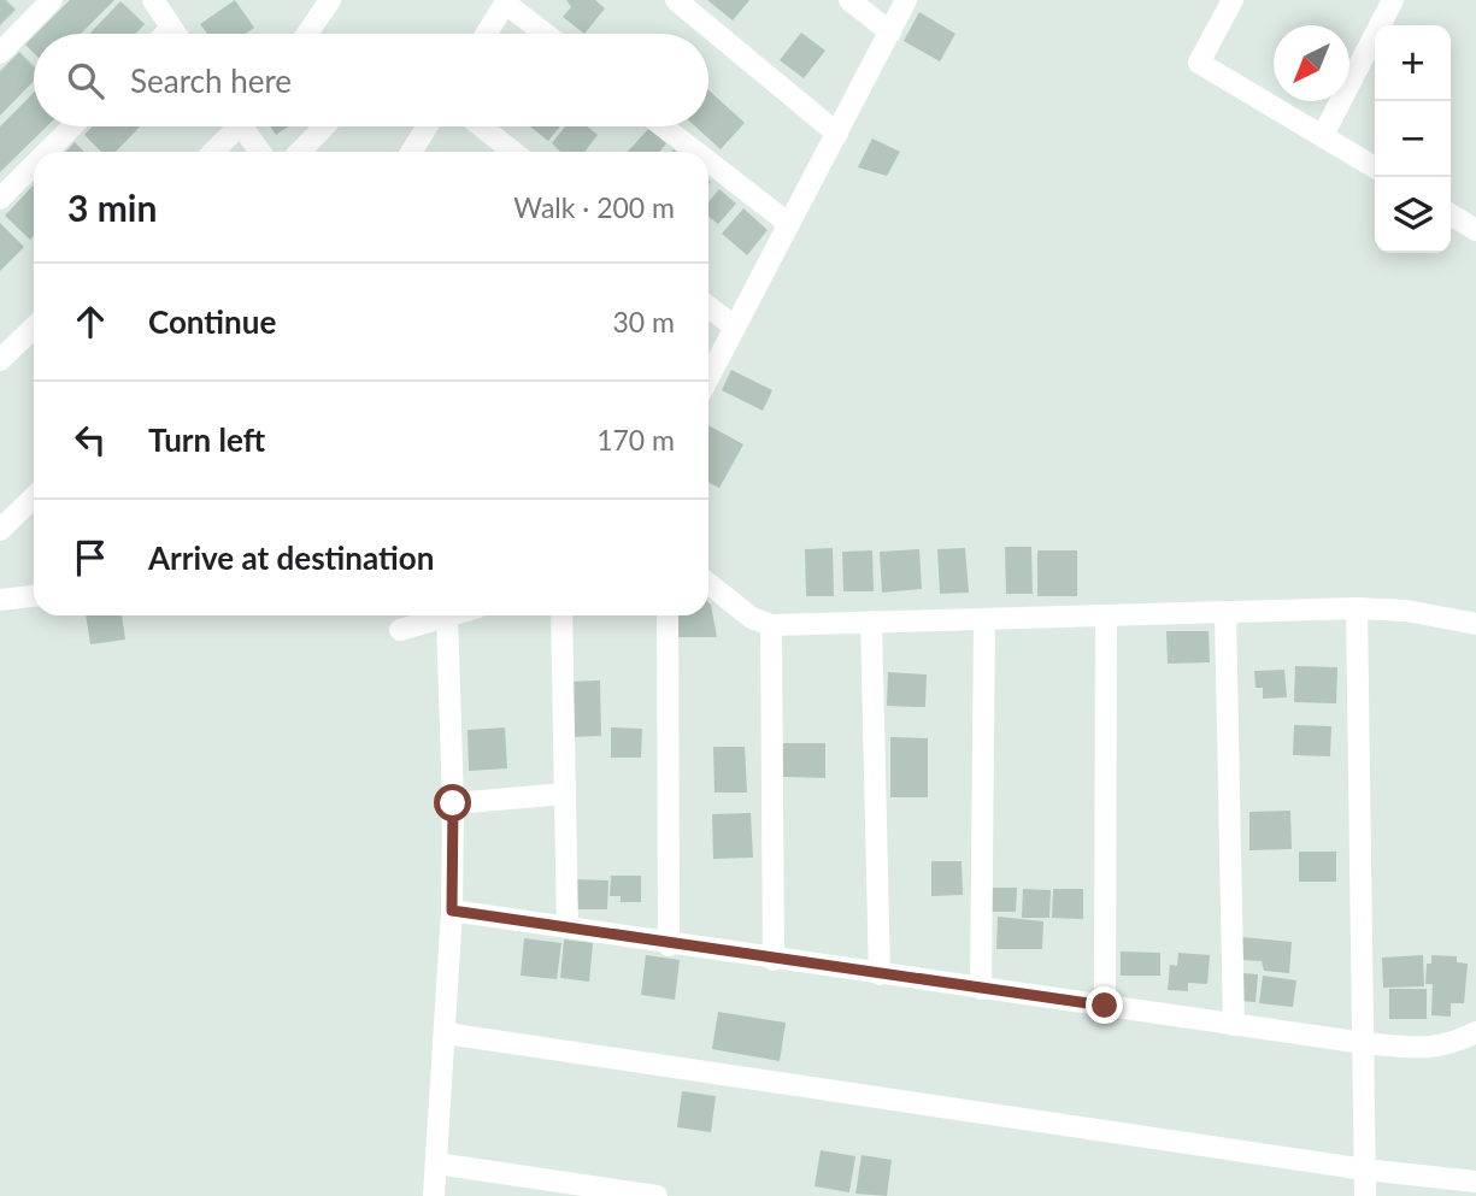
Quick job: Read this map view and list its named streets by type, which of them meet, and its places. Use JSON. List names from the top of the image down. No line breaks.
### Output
{"north":"bottom left","page":{"map_buttons":["+","−"],"search":"Search here","heading":["3 min","Walk · 200 m"],"list":[["Continue","30 m"],["Turn left","170 m"],"Arrive at destination"]}}
